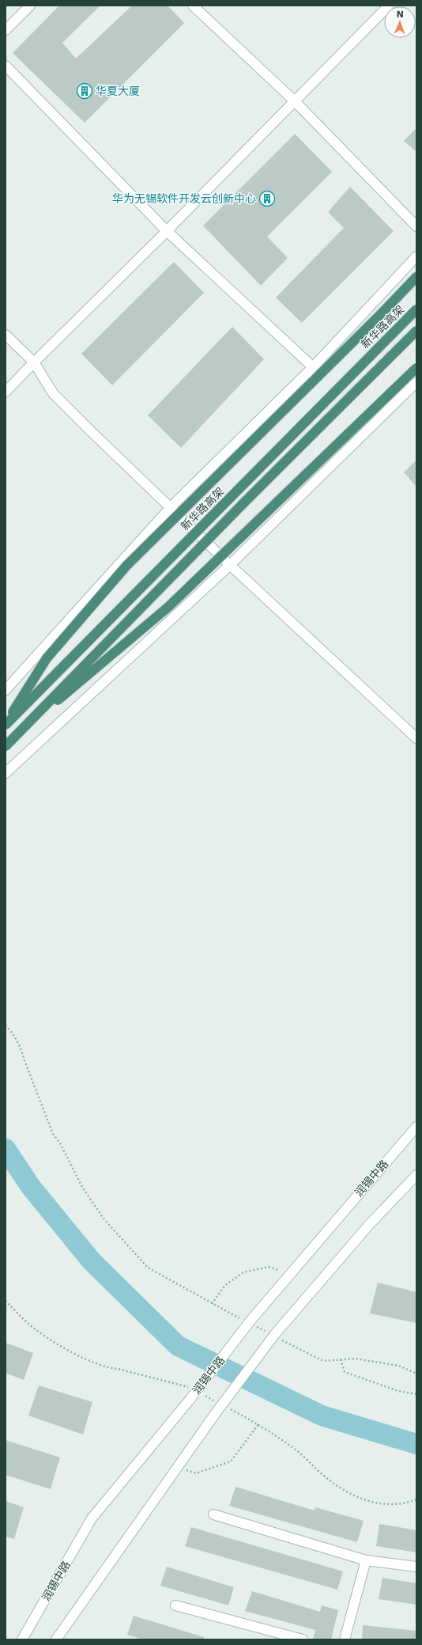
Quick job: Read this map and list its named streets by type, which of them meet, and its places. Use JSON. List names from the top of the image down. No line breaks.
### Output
{"streets":{"highway":["新华路高架"],"main road":["润锡中路"]},"places":{"building":["华夏大厦","华为无锡软件开发云创新中心"]},"north":"top"}
